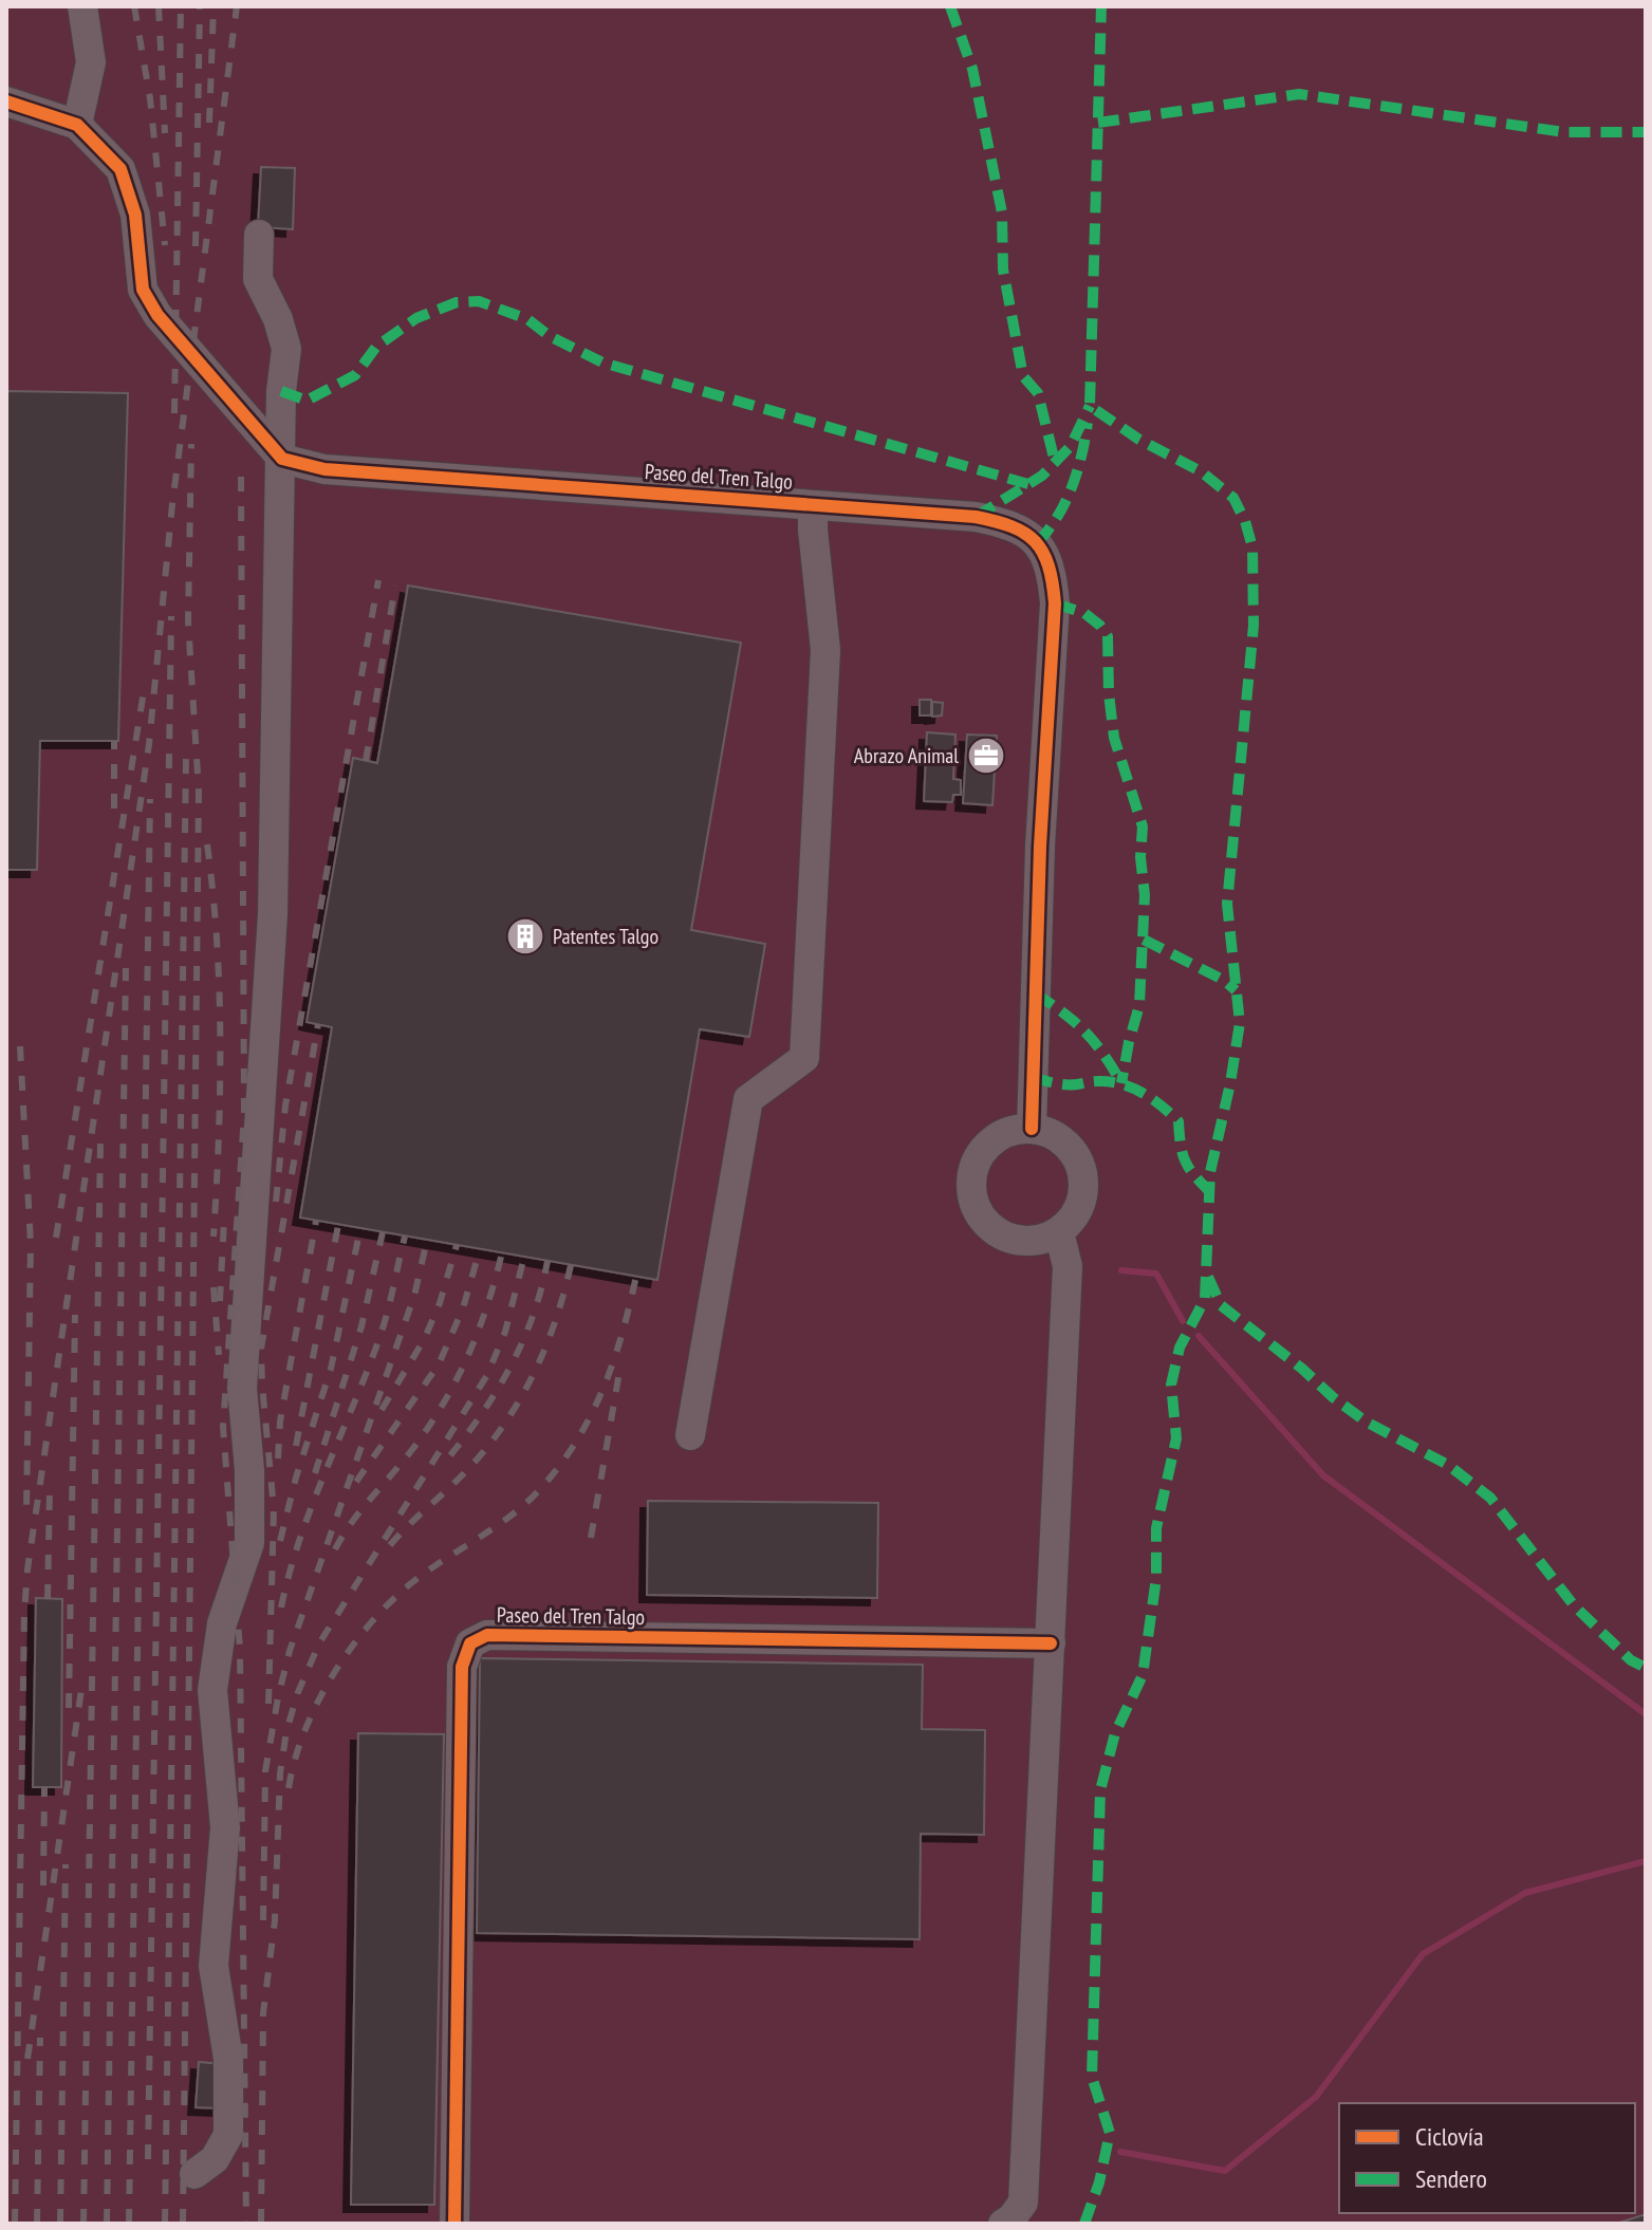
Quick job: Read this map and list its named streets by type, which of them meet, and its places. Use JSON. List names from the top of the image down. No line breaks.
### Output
{"streets":{"street":["Paseo del Tren Talgo"]},"places":{"office":["Abrazo Animal"],"building":["Patentes Talgo"]},"legend":["Ciclovía","Sendero"]}
